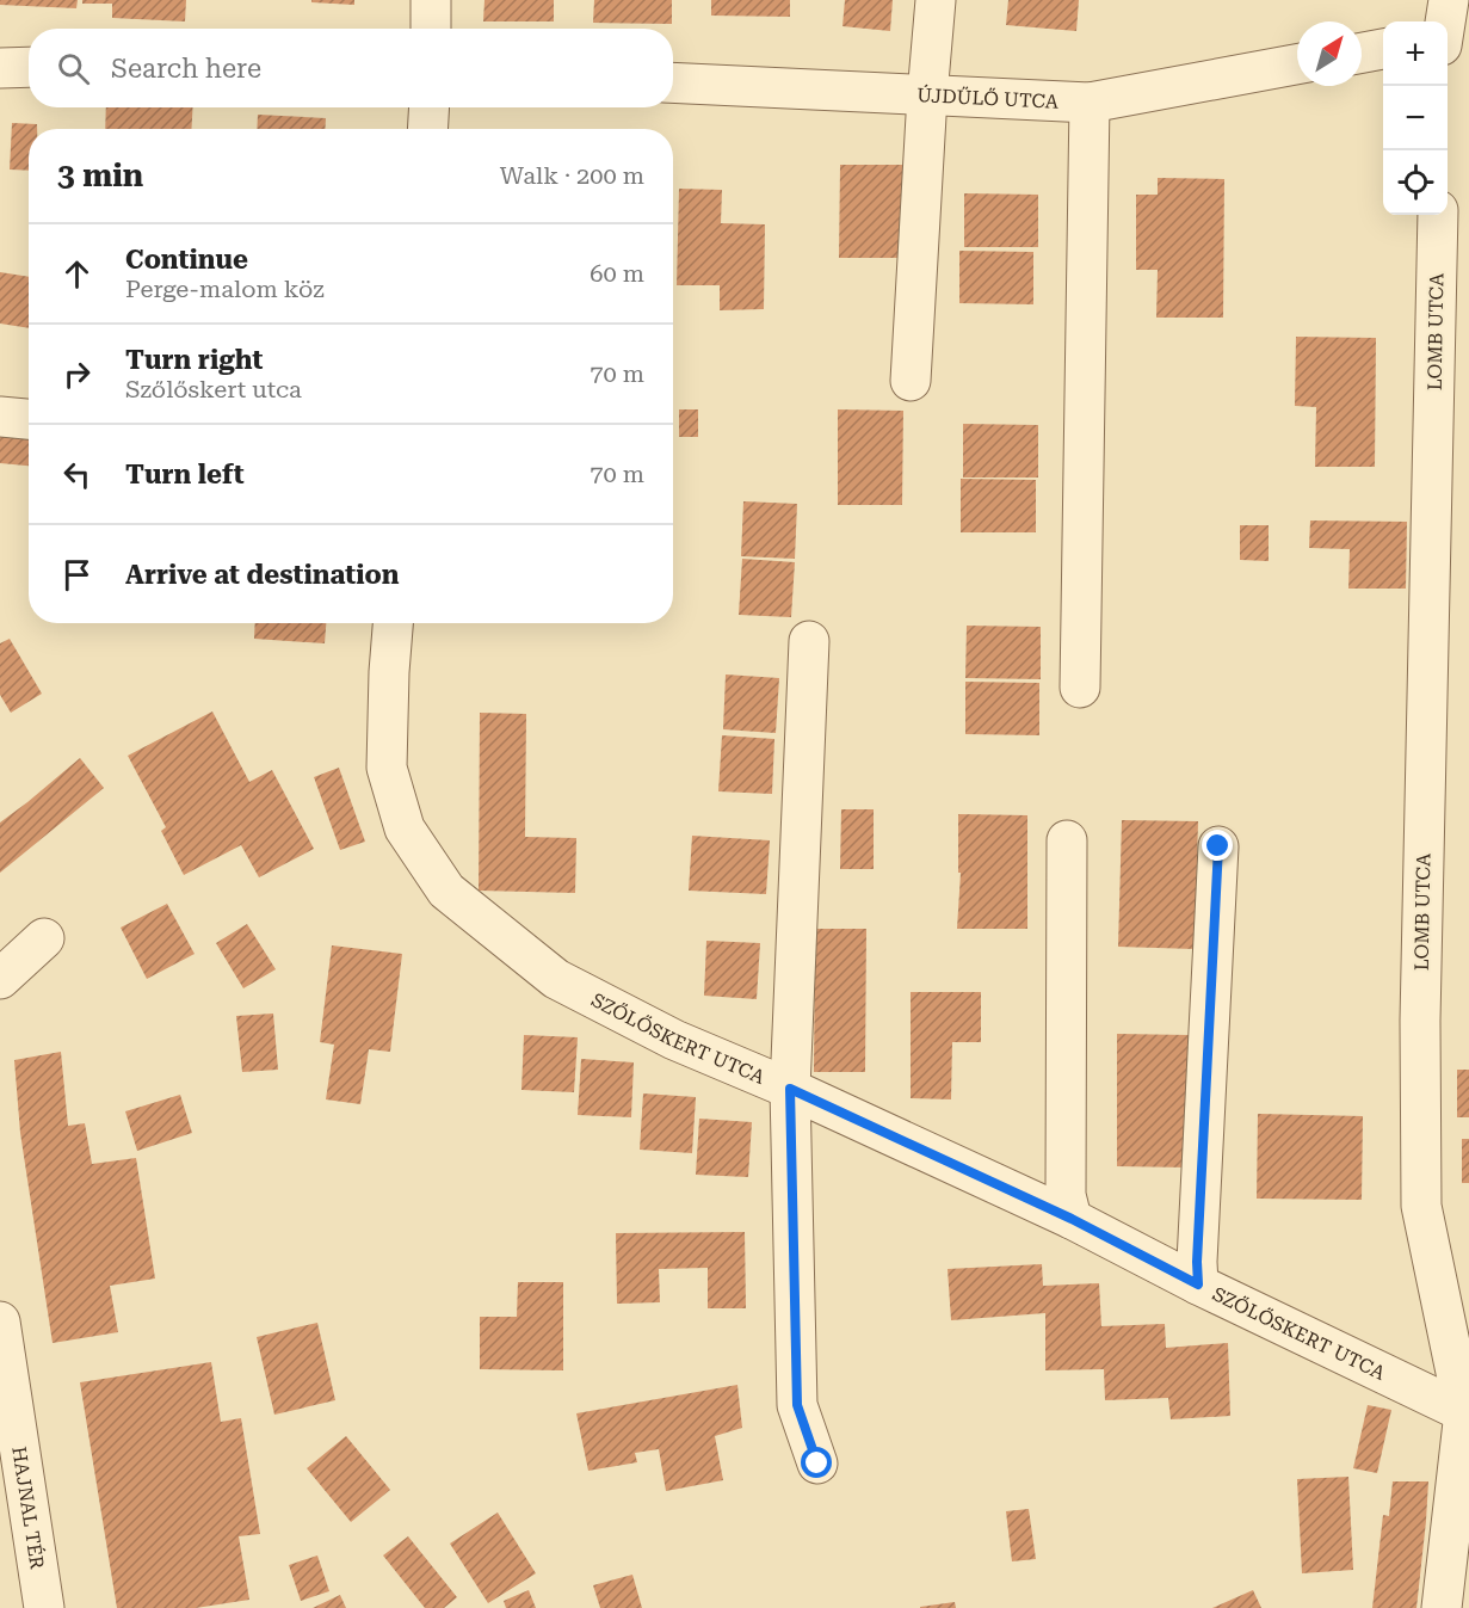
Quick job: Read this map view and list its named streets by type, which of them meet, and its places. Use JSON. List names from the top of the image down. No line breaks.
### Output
{"streets":{"street":["ÚJDŰLŐ UTCA","LOMB UTCA","SZŐLŐSKERT UTCA","HAJNAL TÉR"]},"crossings":[["LOMB UTCA","SZŐLŐSKERT UTCA"]],"north":"top right","page":{"map_buttons":["+","−"],"search":"Search here","heading":["3 min","Walk · 200 m"],"list":[["Continue","Perge-malom köz","60 m"],["Turn right","Szőlőskert utca","70 m"],["Turn left","70 m"],"Arrive at destination"]}}
